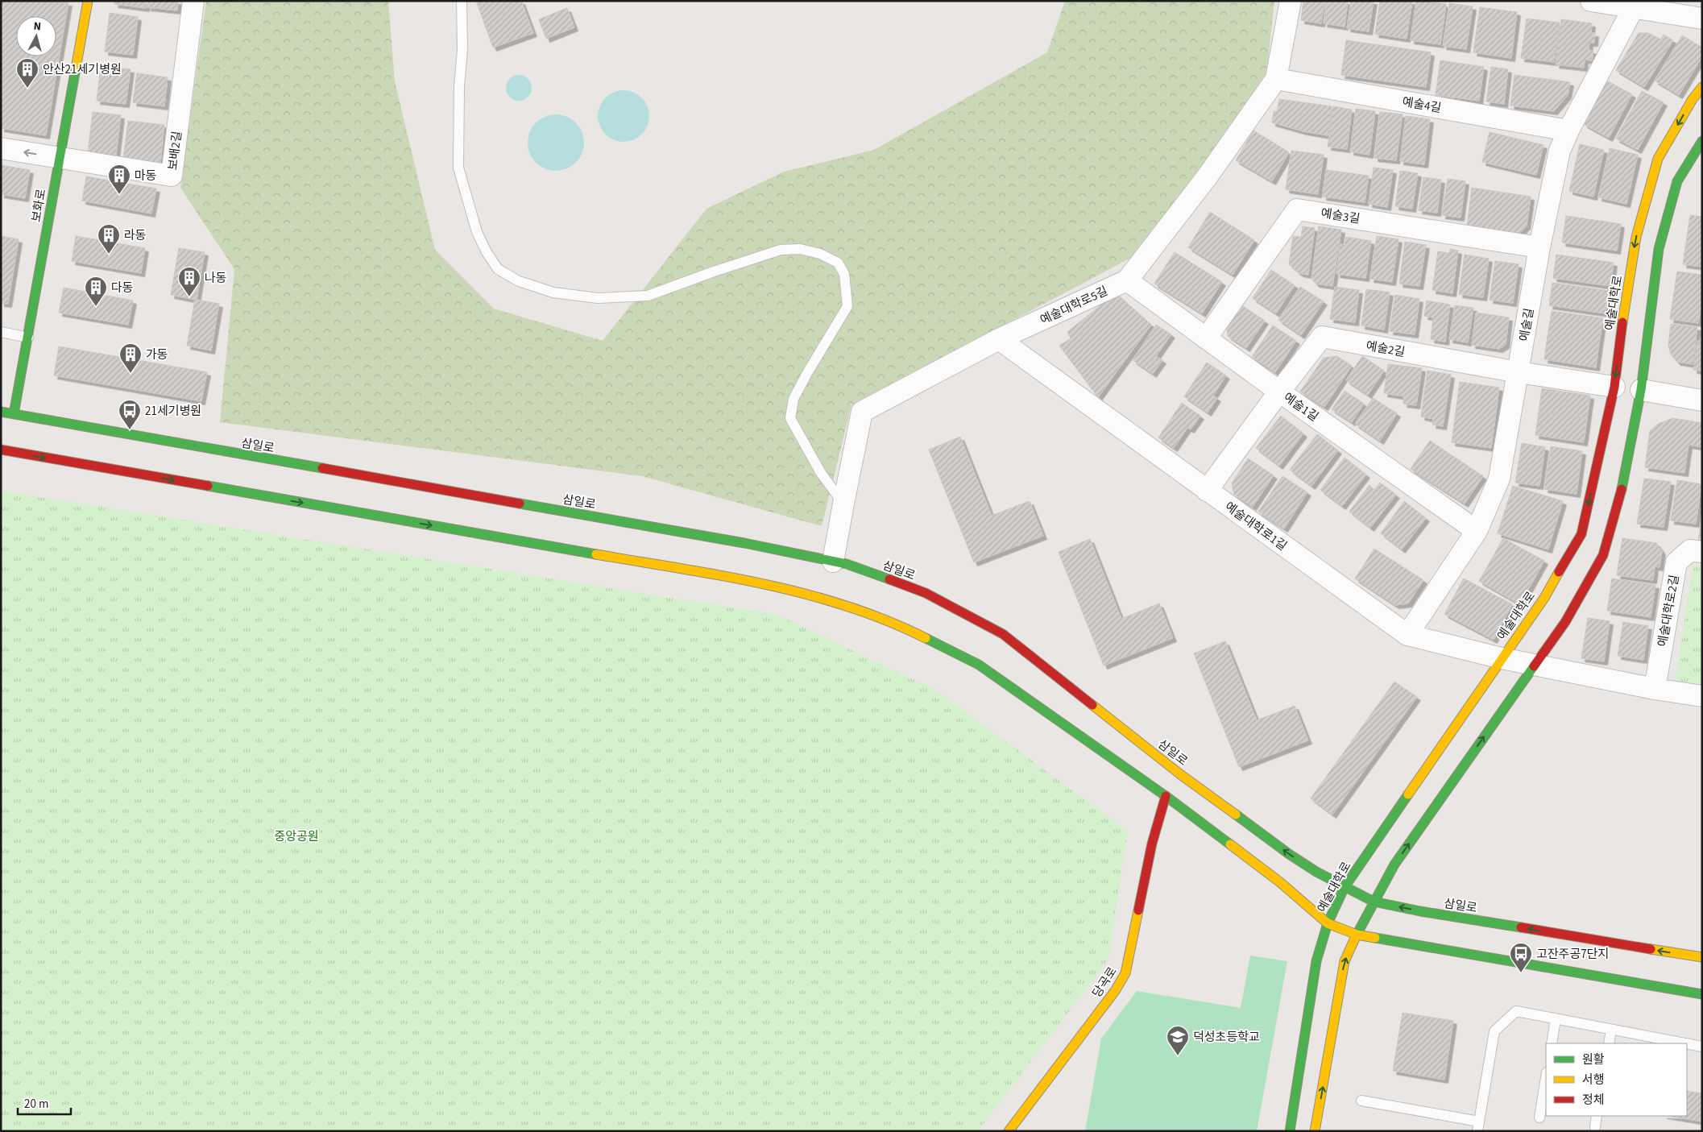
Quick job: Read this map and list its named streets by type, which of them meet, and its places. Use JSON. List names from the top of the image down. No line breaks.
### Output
{"streets":{"main road":["보화로","예술대학로","삼일로","당곡로"],"street":["예술4길","보배2길","예술3길","예술대학로5길","예술길","예술2길","예술1길","예술대학로1길","예술대학로2길"]},"crossings":[["예술4길","예술대학로5길"],["예술4길","예술길"],["보배2길","보화로"],["보화로","삼일로"],["예술3길","예술길"],["예술3길","예술1길"],["예술대학로","삼일로"],["예술대학로","예술대학로1길"],["예술대학로5길","예술1길"],["예술대학로5길","삼일로"],["예술대학로5길","예술대학로1길"],["예술길","예술2길"],["예술길","예술1길"],["예술길","예술대학로1길"],["예술2길","예술1길"]],"parks":["중앙공원"],"places":{"building":["안산21세기병원","마동","라동","나동","다동","가동"],"bus stop":["21세기병원","고잔주공7단지"],"school or university":["덕성초등학교"]},"legend":["원활","서행","정체"],"scale_bar":"20 m","north":"top"}
